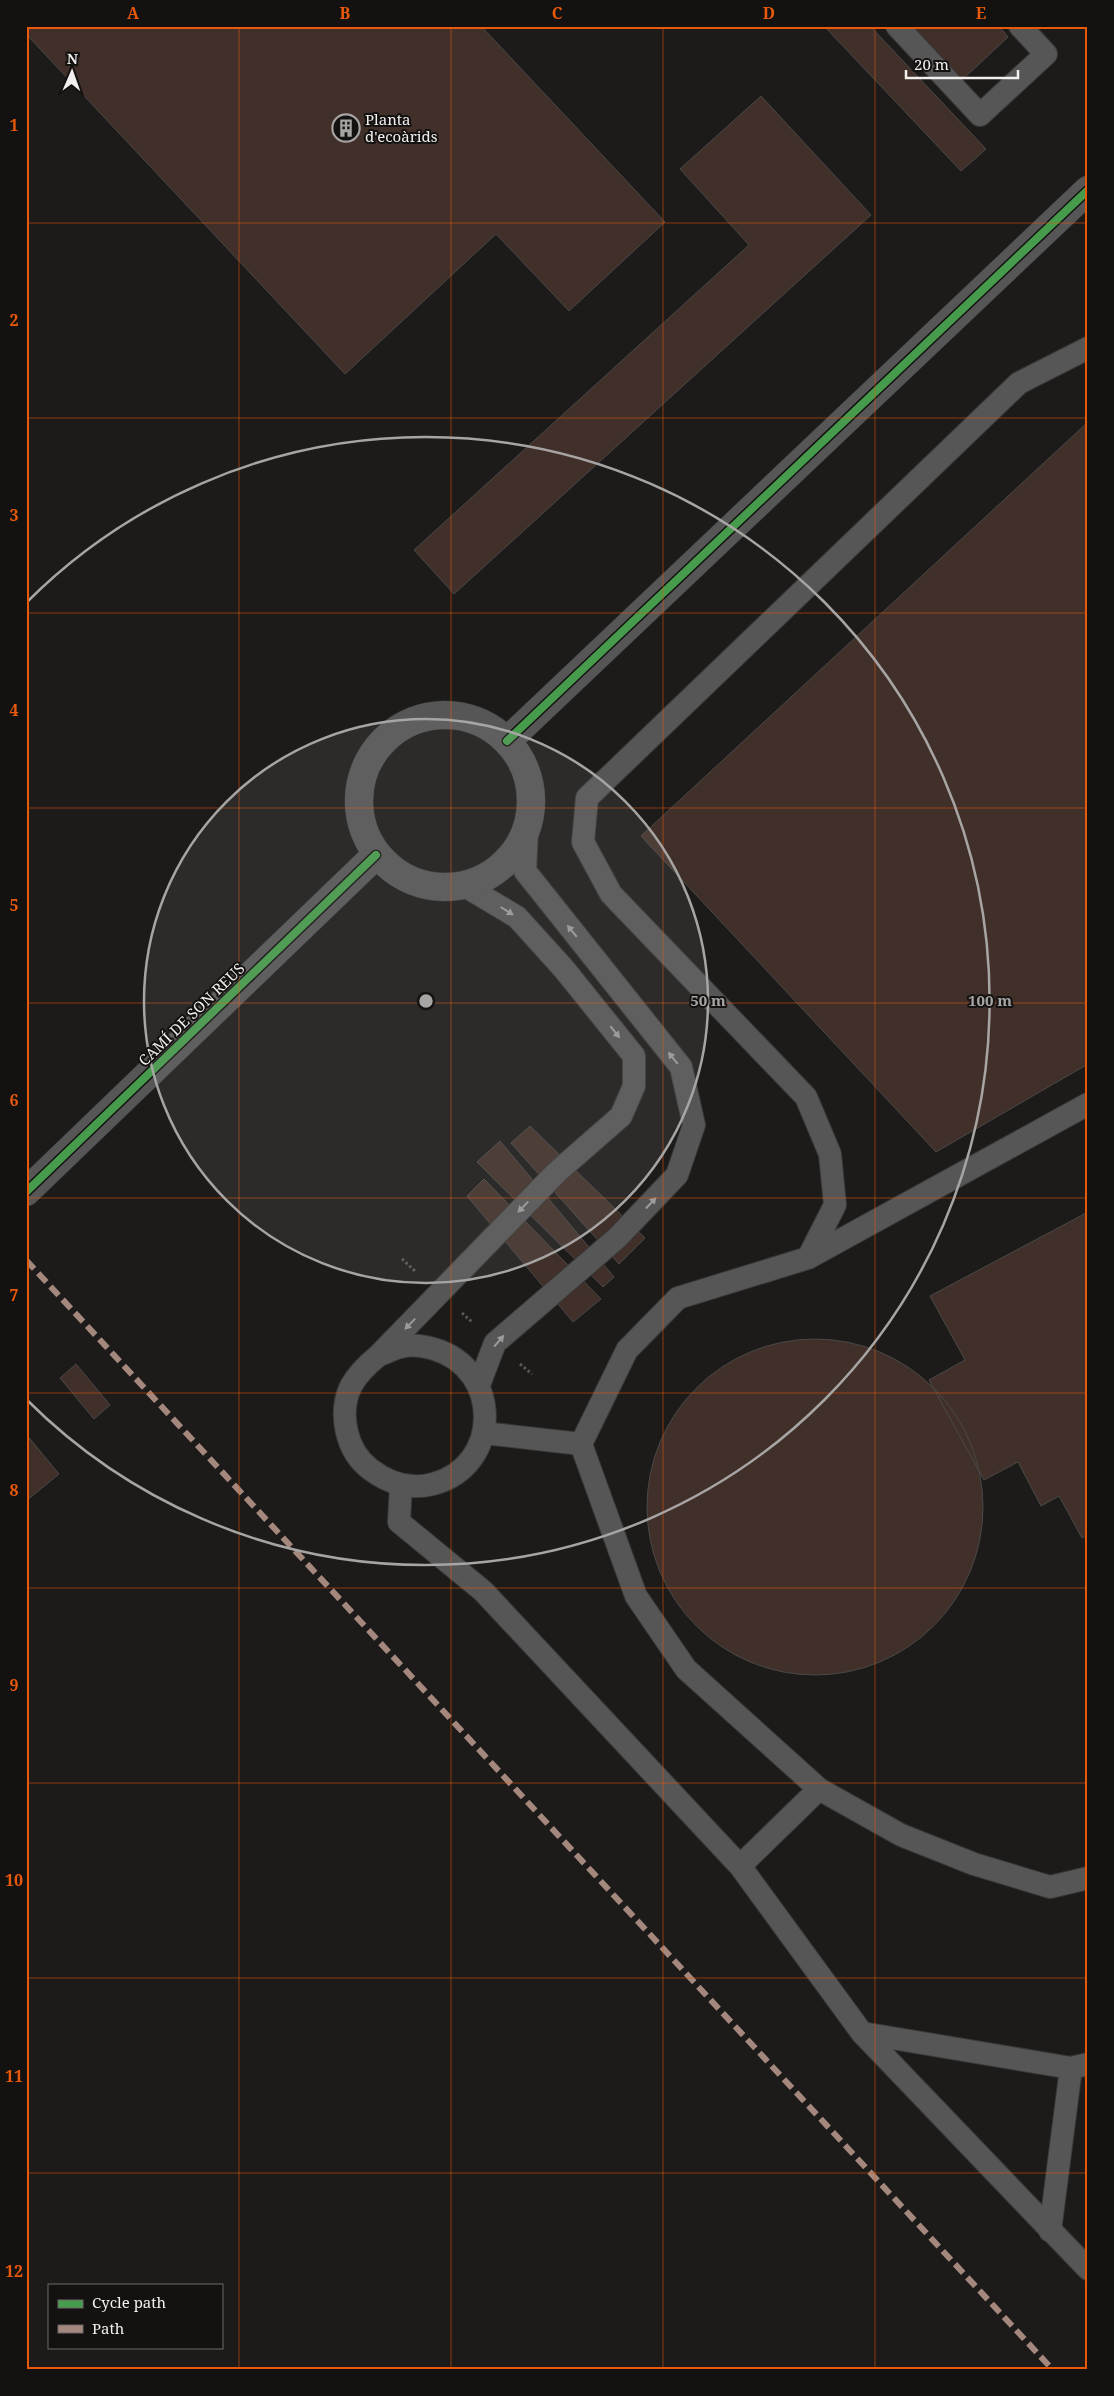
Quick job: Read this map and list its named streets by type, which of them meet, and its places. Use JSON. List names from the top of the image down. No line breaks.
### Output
{"streets":{"street":["CAMÍ DE SON REUS"]},"places":{"building":["Planta d'ecoàrids"]},"legend":["Cycle path","Path"],"scale_bar":"20 m","north":"top","grid":{"columns":["A","B","C","D","E"],"rows":["1","2","3","4","5","6","7","8","9","10","11","12"]},"rings":["50 m","100 m"]}
